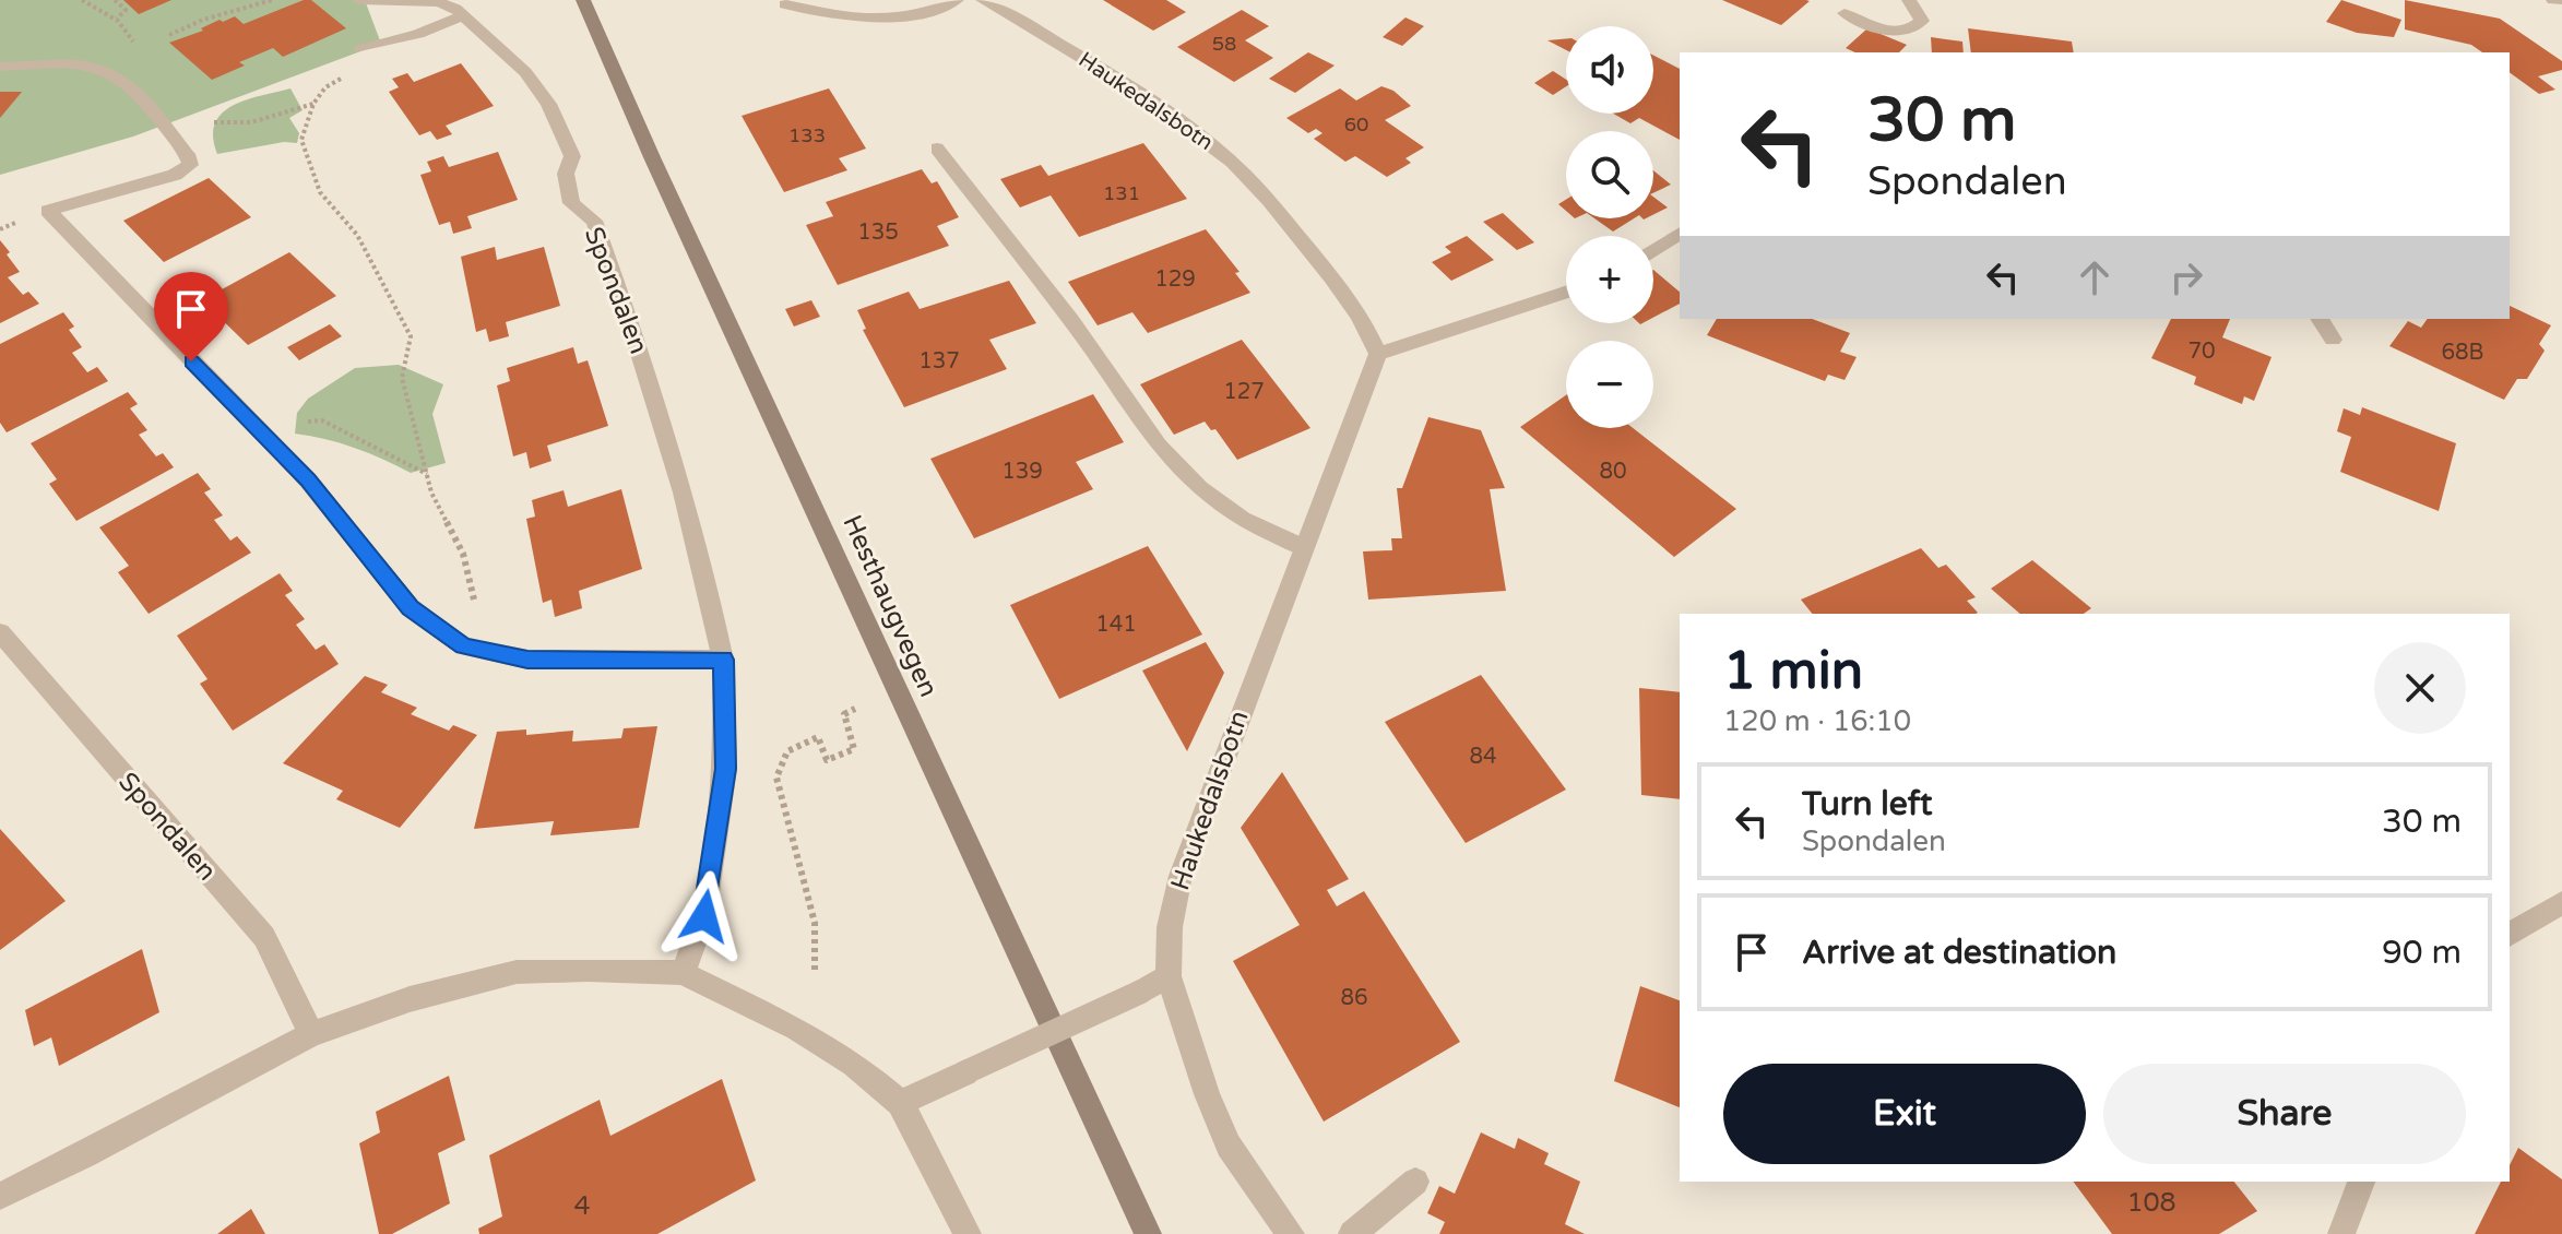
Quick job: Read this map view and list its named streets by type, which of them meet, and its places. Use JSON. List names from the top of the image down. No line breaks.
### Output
{"streets":{"main road":["Hesthaugvegen"],"street":["Haukedalsbotn","Spondalen"]},"house_numbers":["58","60","133","131","135","129","70","68B","137","127","139","80","141","84","86","108","4"],"page":{"map_buttons":["+","−"],"turn":["30 m","Spondalen"],"heading":["1 min","120 m · 16:10"],"list":[{"name":"Turn left","note":"Spondalen","value":"30 m"},{"name":"Arrive at destination","value":"90 m"}],"buttons":["Exit","Share"]}}
